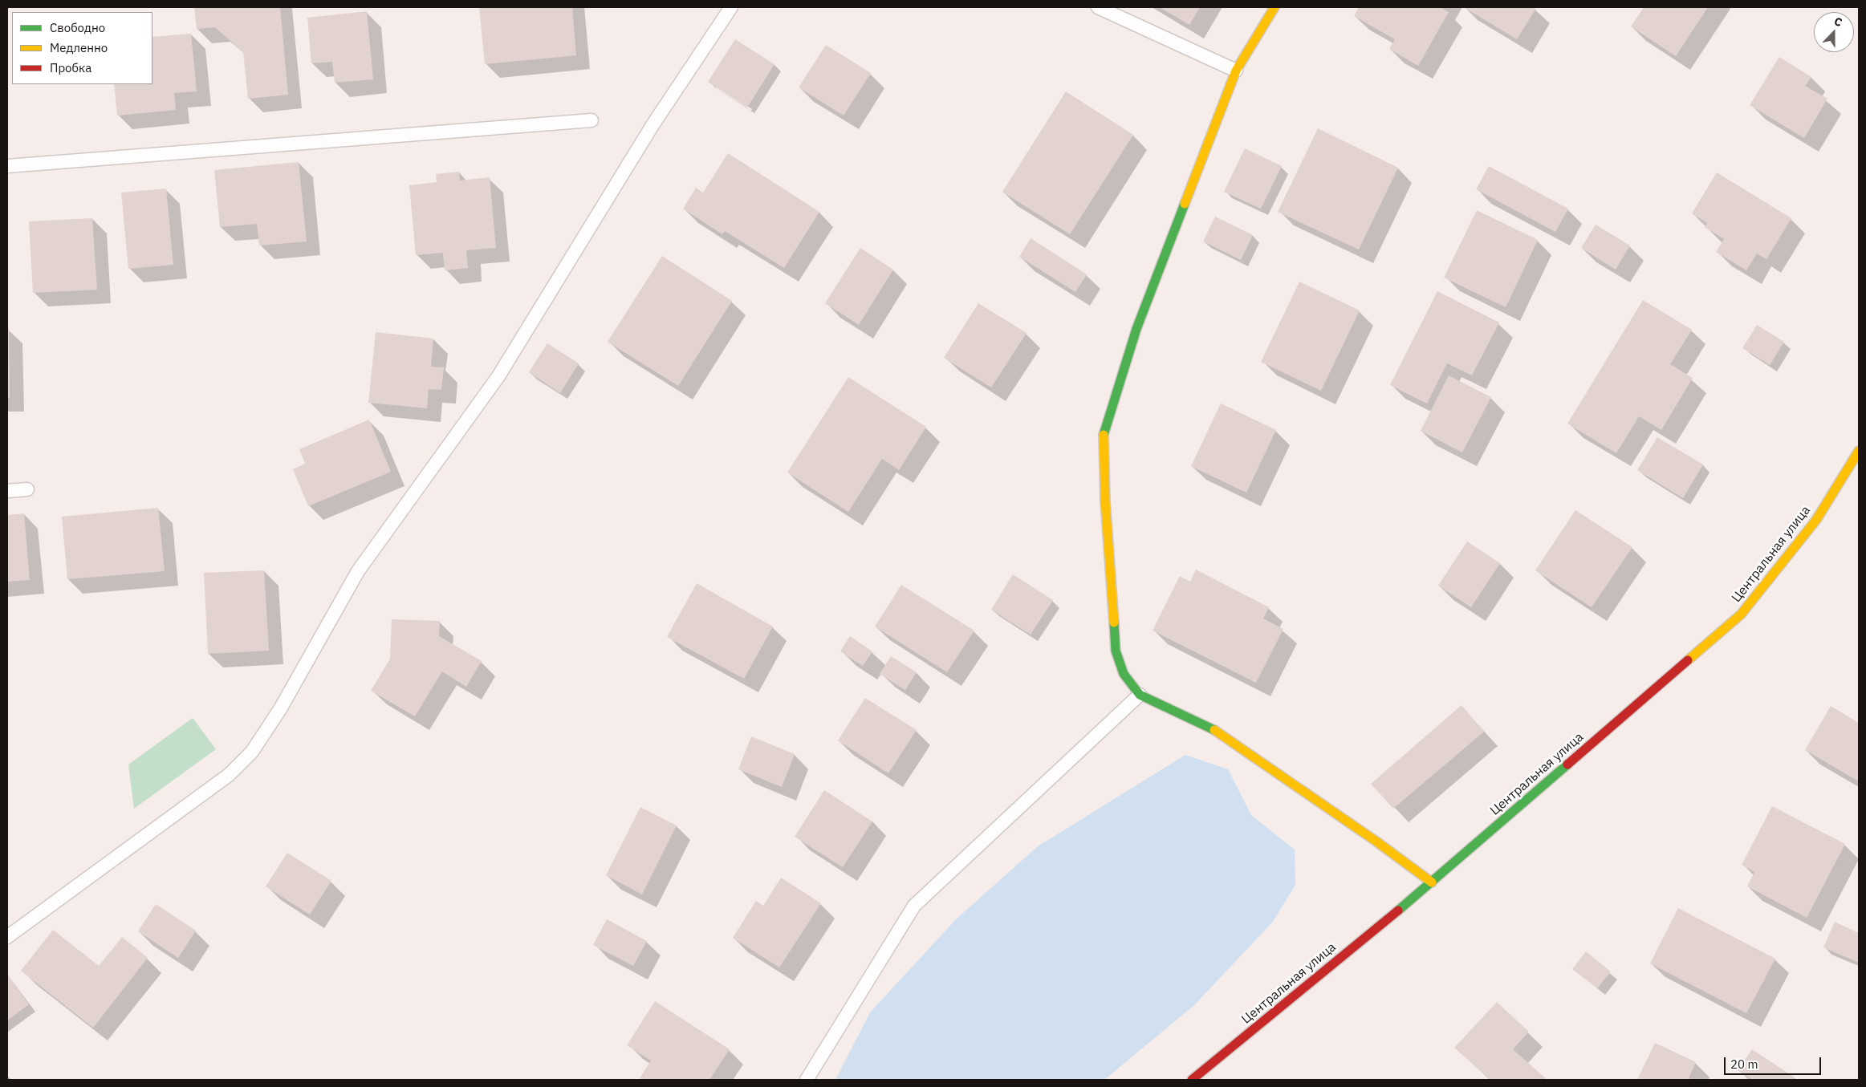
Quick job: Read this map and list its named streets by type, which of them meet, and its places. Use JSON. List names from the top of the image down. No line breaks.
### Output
{"streets":{"street":["Центральная улица"]},"legend":["Свободно","Медленно","Пробка"],"scale_bar":"20 m","north":"top"}
